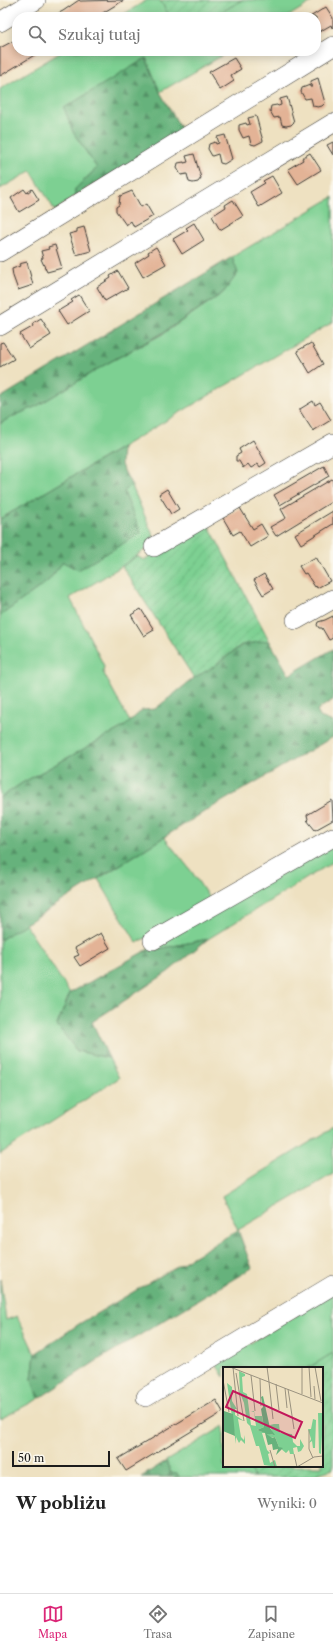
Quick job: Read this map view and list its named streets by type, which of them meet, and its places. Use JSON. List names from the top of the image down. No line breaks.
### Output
{"scale_bar":"50 m","page":{"search":"Szukaj tutaj","scale":"50 m","heading":["W pobliżu","Wyniki: 0"],"nav":["Mapa","Trasa","Zapisane"]}}
